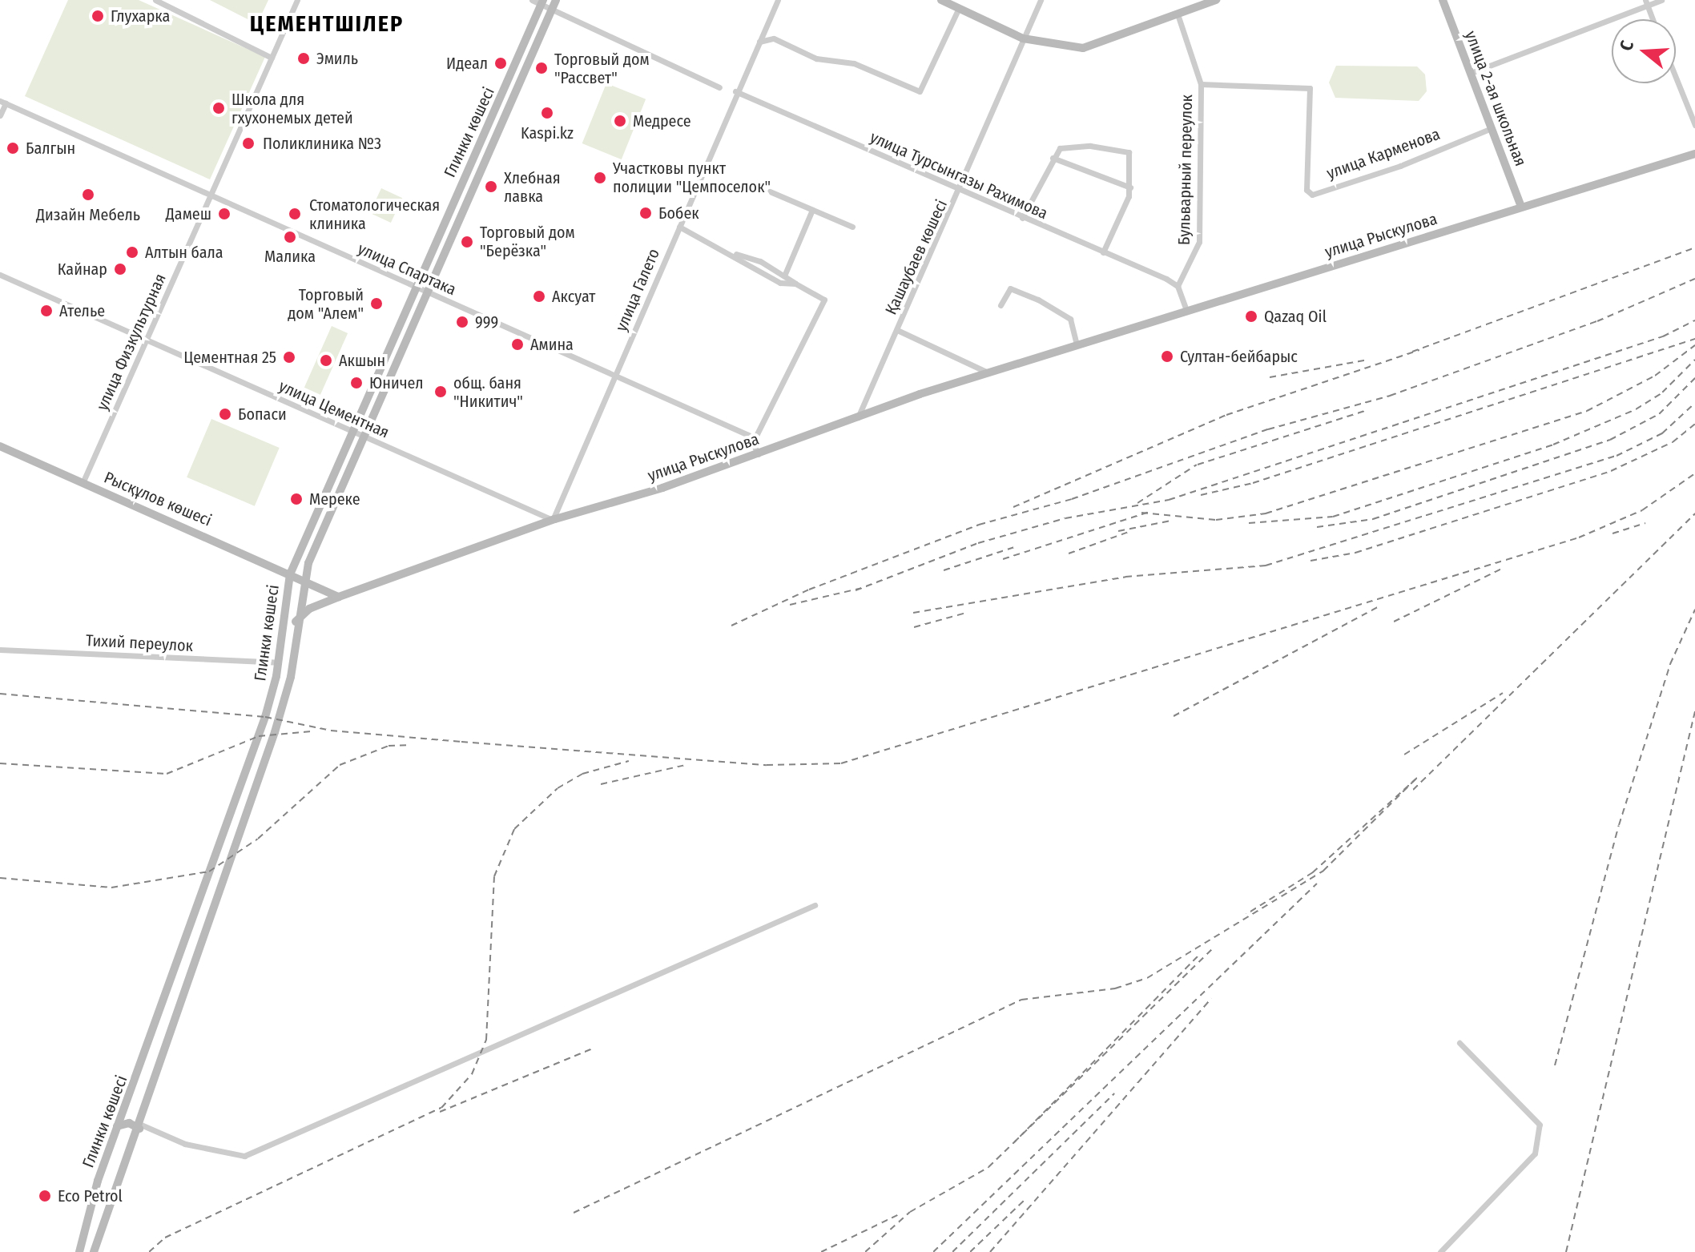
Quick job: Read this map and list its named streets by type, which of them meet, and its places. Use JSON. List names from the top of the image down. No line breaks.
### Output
{"streets":{"main road":["улица 2-ая школьная","Глинки көшесі","улица Рыскулова","Рысқұлов көшесі"],"street":["улица Карменова","Бульварный переулок","улица Турсынгазы Рахимова","Қашаубаев көшесі","улица Спартака","улица Галето","улица Физкультурная","улица Цементная","Тихий переулок"]},"crossings":[["улица 2-ая школьная","улица Карменова"],["улица 2-ая школьная","улица Рыскулова"],["Глинки көшесі","улица Рыскулова"],["Глинки көшесі","улица Спартака"],["Глинки көшесі","улица Цементная"],["Глинки көшесі","Рысқұлов көшесі"],["Глинки көшесі","Тихий переулок"],["улица Карменова","Бульварный переулок"],["Бульварный переулок","улица Турсынгазы Рахимова"],["улица Турсынгазы Рахимова","Қашаубаев көшесі"],["улица Турсынгазы Рахимова","улица Галето"],["улица Рыскулова","Қашаубаев көшесі"],["улица Рыскулова","улица Галето"],["улица Рыскулова","улица Цементная"],["улица Спартака","улица Галето"],["улица Спартака","улица Физкультурная"],["улица Галето","улица Цементная"],["улица Физкультурная","улица Цементная"],["улица Физкультурная","Рысқұлов көшесі"]],"districts":["ЦЕМЕНТШІЛЕР"],"places":["Глухарка","Эмиль","Идеал","Торговый дом \"Рассвет\"","Школа для гхухонемых детей","Kaspi.kz","Медресе","Поликлиника №3","Балгын","Участковы пункт полиции \"Цемпоселок\"","Хлебная лавка","Дизайн Мебель","Бобек","Дамеш","Стоматологическая клиника","Малика","Торговый дом \"Берёзка\"","Алтын бала","Кайнар","Аксуат","Торговый дом \"Алем\"","Ателье","Qazaq Oil","999","Амина","Султан-бейбарыс","Цементная 25","Акшын","Юничел","общ. баня \"Никитич\"","Бопаси","Мереке","Eco Petrol"],"north":"left"}
